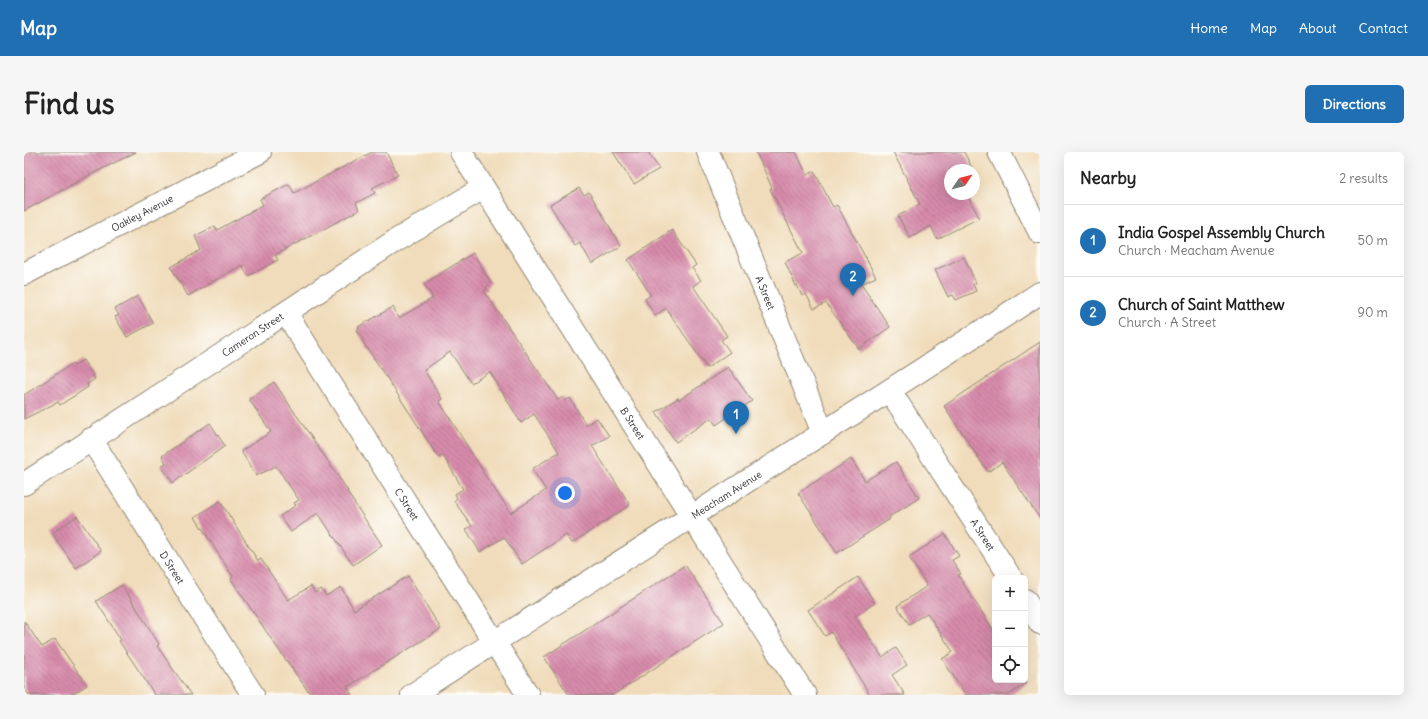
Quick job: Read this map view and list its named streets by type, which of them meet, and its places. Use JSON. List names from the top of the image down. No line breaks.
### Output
{"streets":{"street":["Oakley Avenue","A Street","Cameron Street","B Street","Meacham Avenue","C Street","D Street"]},"crossings":[["A Street","Meacham Avenue"],["Cameron Street","B Street"],["Cameron Street","C Street"],["Cameron Street","D Street"],["B Street","Meacham Avenue"],["Meacham Avenue","C Street"]],"north":"top right","page":{"header":"Map","nav":["Home","Map","About","Contact"],"buttons":"Directions","title":"Find us","heading":["Nearby","2 results"],"list":[{"mark":"1","name":"India Gospel Assembly Church","note":"Church · Meacham Avenue","value":"50 m"},{"mark":"2","name":"Church of Saint Matthew","note":"Church · A Street","value":"90 m"}],"pins":["2","1"],"map_buttons":["+","−"]}}
